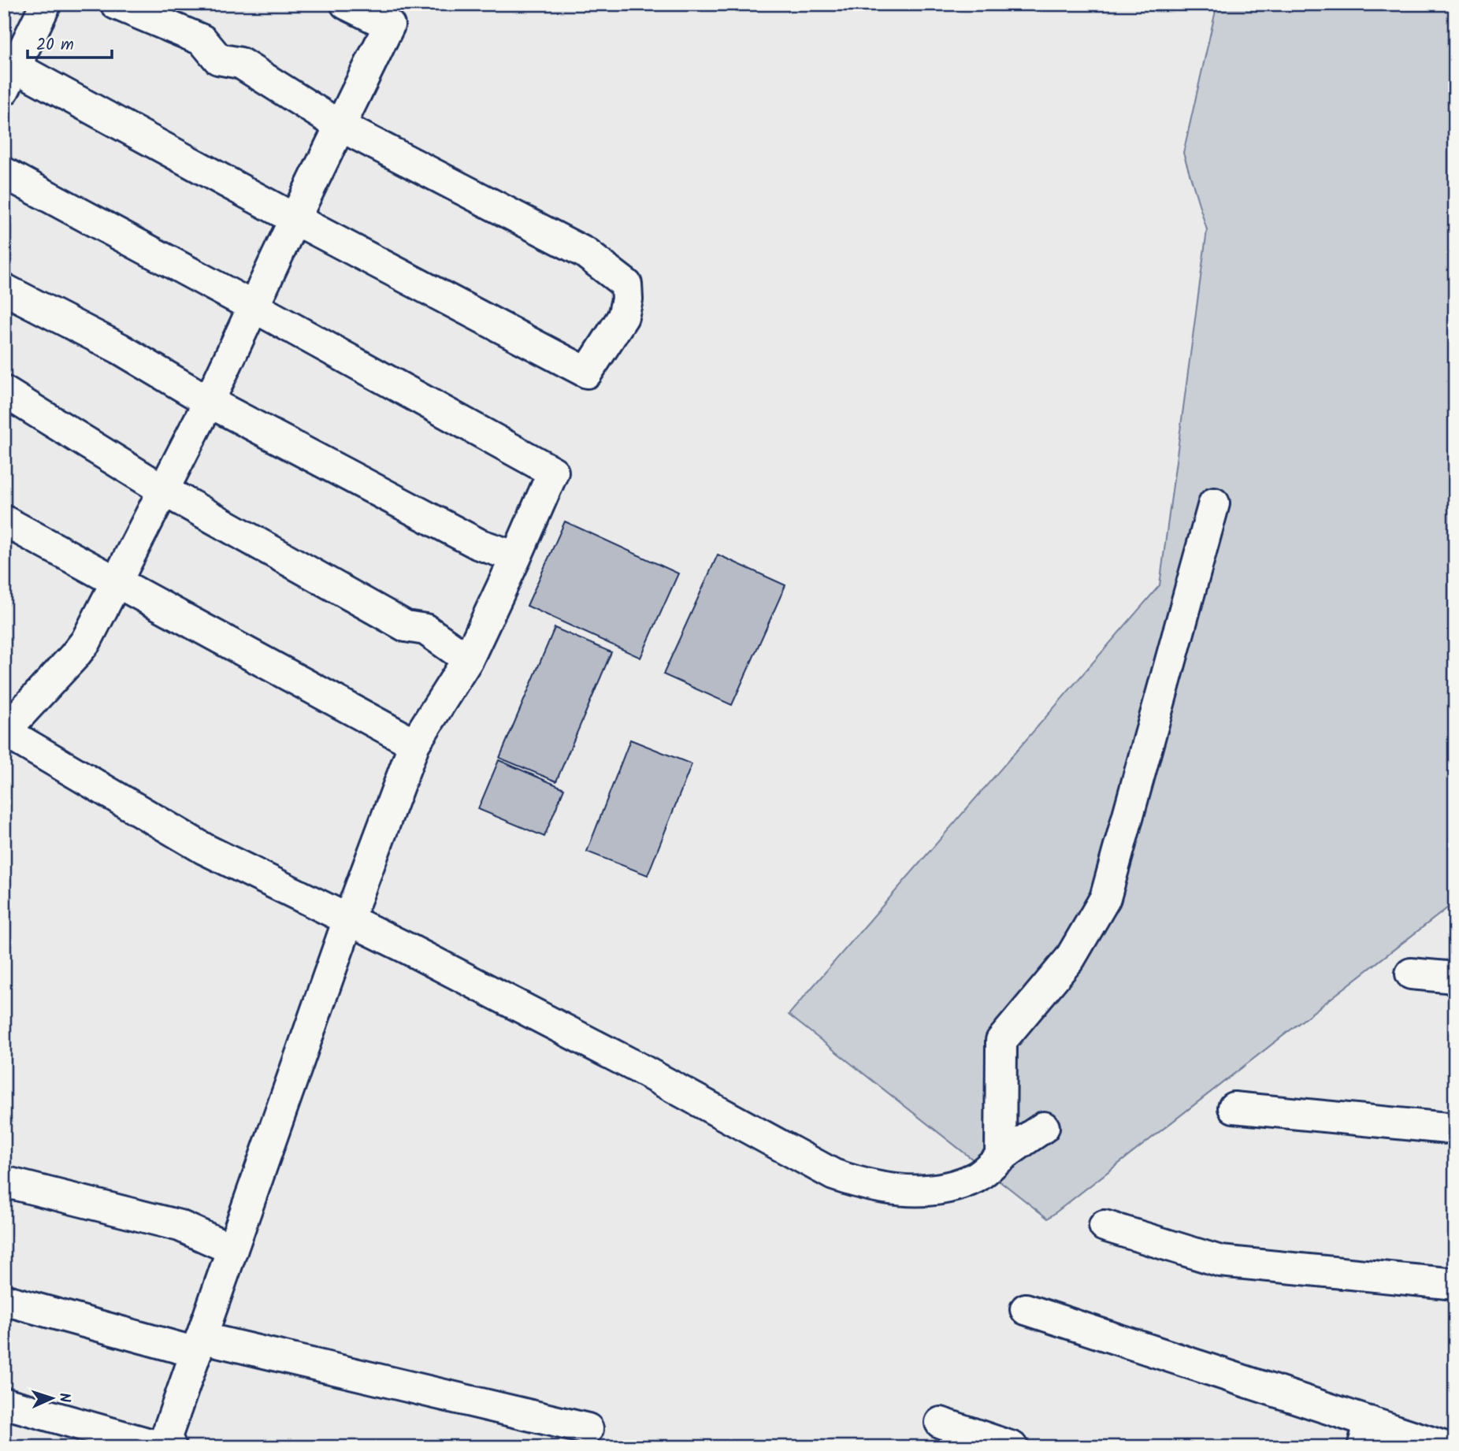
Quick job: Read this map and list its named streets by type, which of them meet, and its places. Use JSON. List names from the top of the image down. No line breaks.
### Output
{"scale_bar":"20 m","north":"right"}
